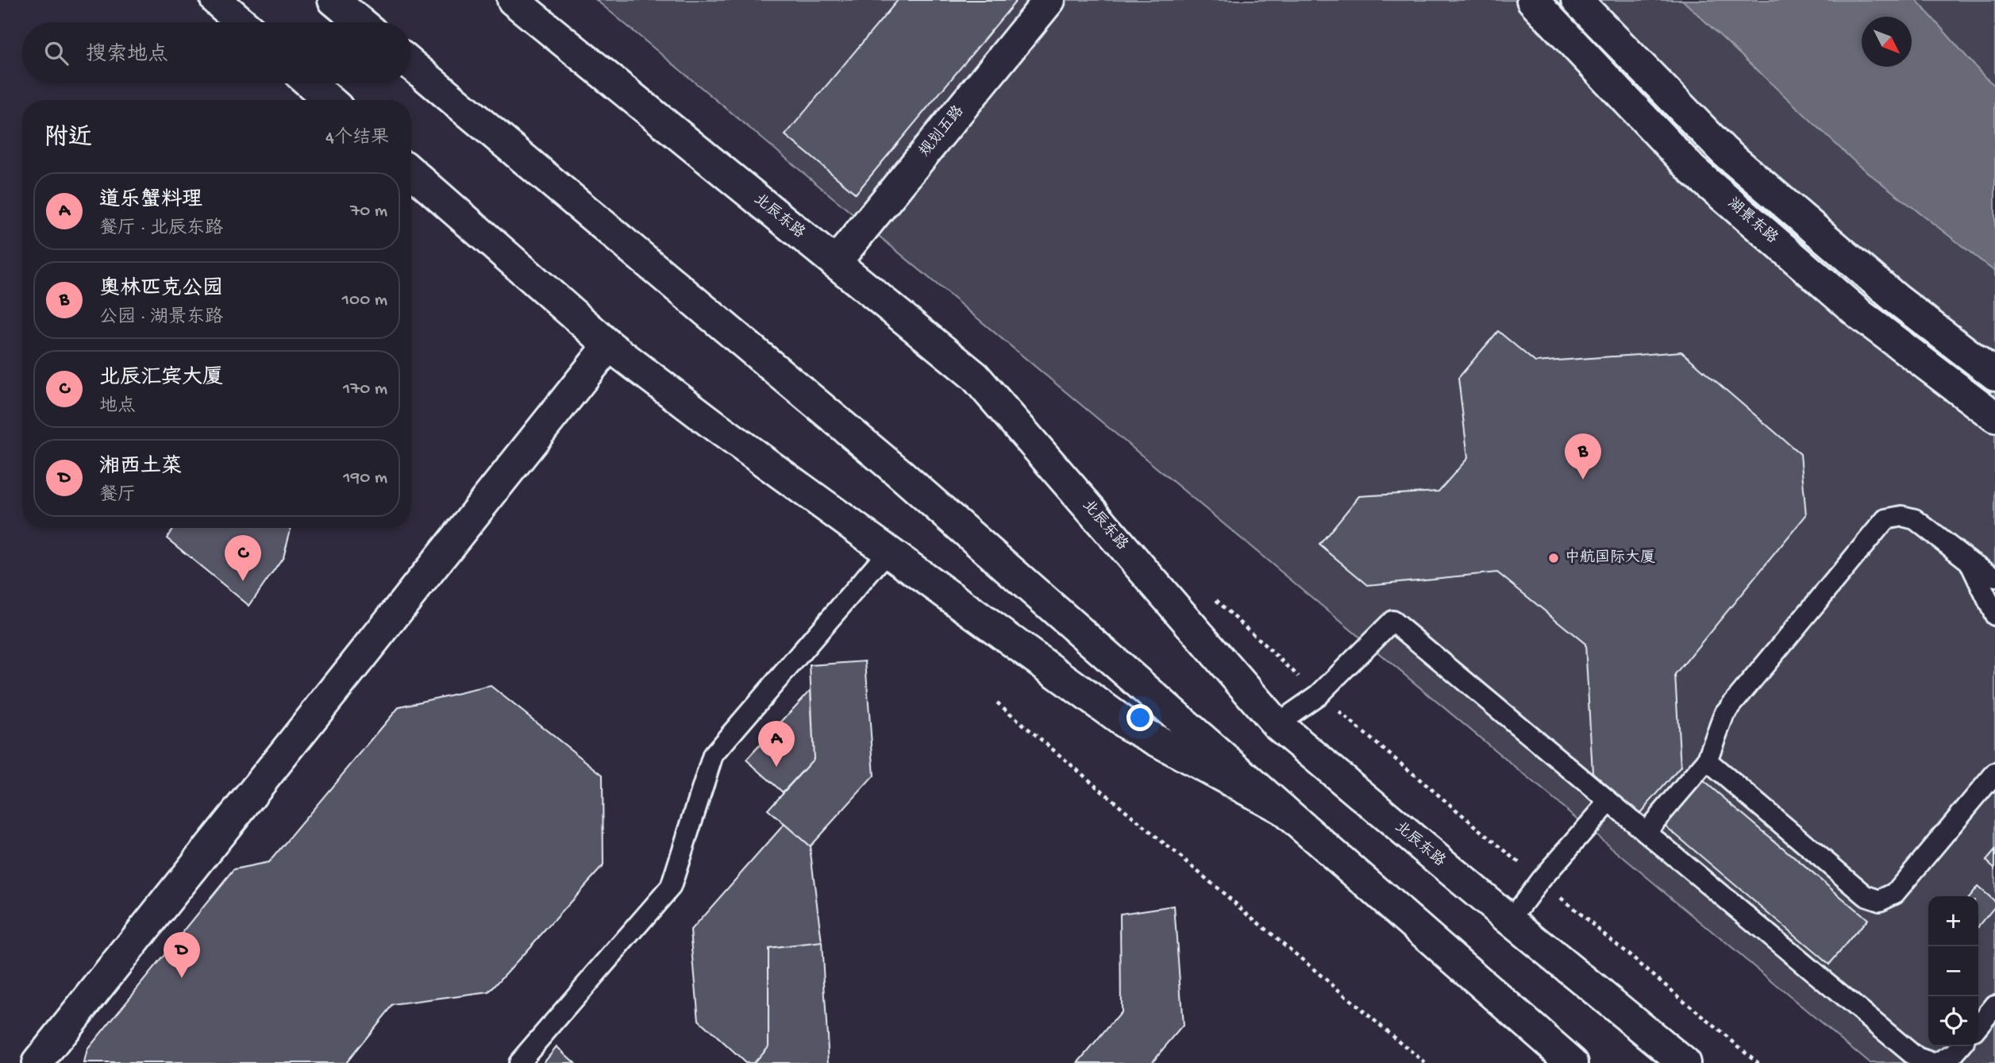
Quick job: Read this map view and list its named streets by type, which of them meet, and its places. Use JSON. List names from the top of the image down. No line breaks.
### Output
{"streets":{"main road":["规划五路","北辰东路","湖景东路"]},"crossings":[["规划五路","北辰东路"]],"places":["中航国际大厦"],"north":"bottom right","page":{"search":"搜索地点","heading":["附近","4个结果"],"list":[{"mark":"A","name":"道乐蟹料理","note":"餐厅 · 北辰东路","value":"70 m"},{"mark":"B","name":"奥林匹克公园","note":"公园 · 湖景东路","value":"100 m"},{"mark":"C","name":"北辰汇宾大厦","note":"地点","value":"170 m"},{"mark":"D","name":"湘西土菜","note":"餐厅","value":"190 m"}],"pins":["B","C","A","D"],"map_buttons":["+","−"]}}
